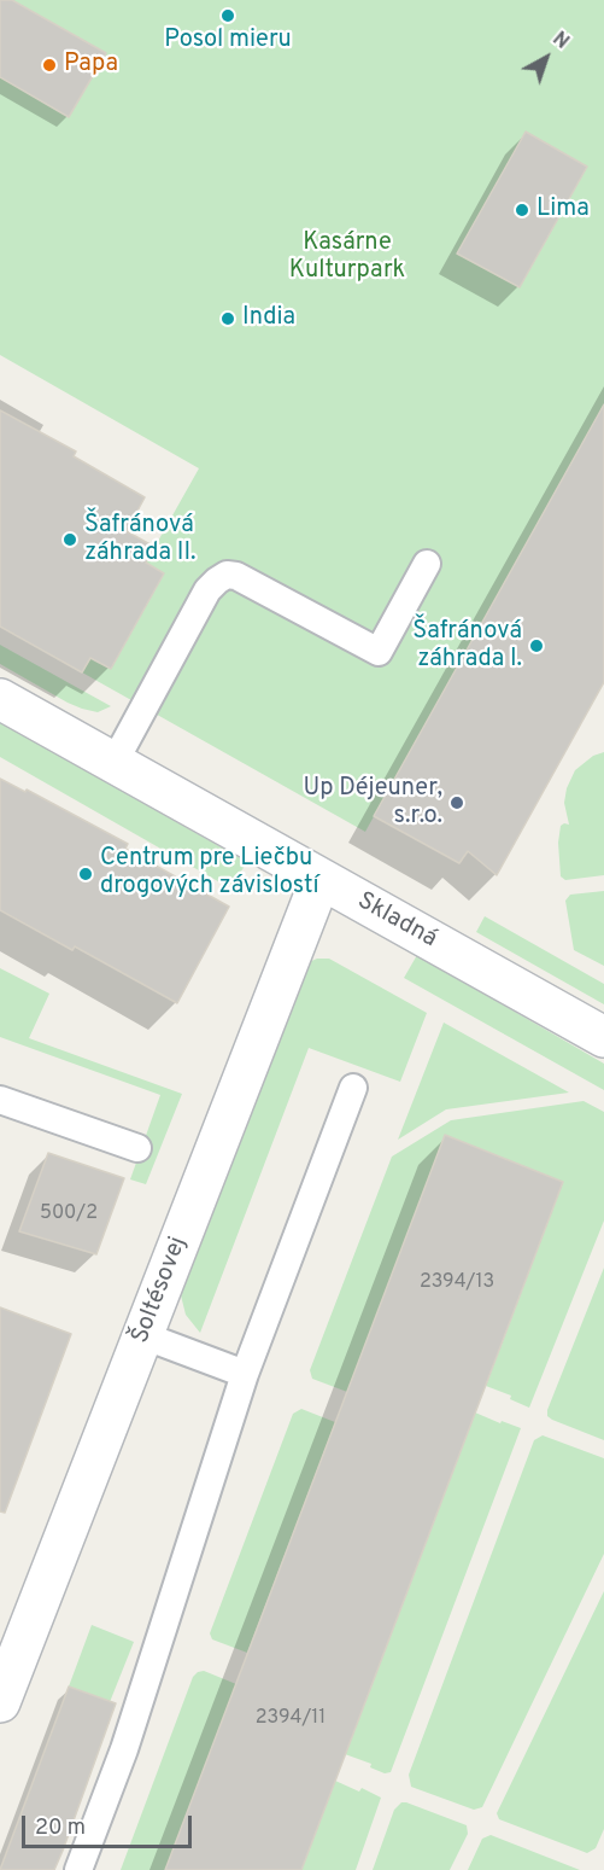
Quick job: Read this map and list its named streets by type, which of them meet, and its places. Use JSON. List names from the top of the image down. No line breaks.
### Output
{"streets":{"street":["Skladná","Šoltésovej"]},"crossings":[["Skladná","Šoltésovej"]],"parks":["Kasárne Kulturpark"],"places":["Posol mieru","Papa","Lima","India","Šafránová záhrada II.","Šafránová záhrada I.","Up Déjeuner, s.r.o.","Centrum pre Liečbu drogových závislostí"],"house_numbers":["500/2","2394/13","2394/11"],"scale_bar":"20 m","north":"top right"}
